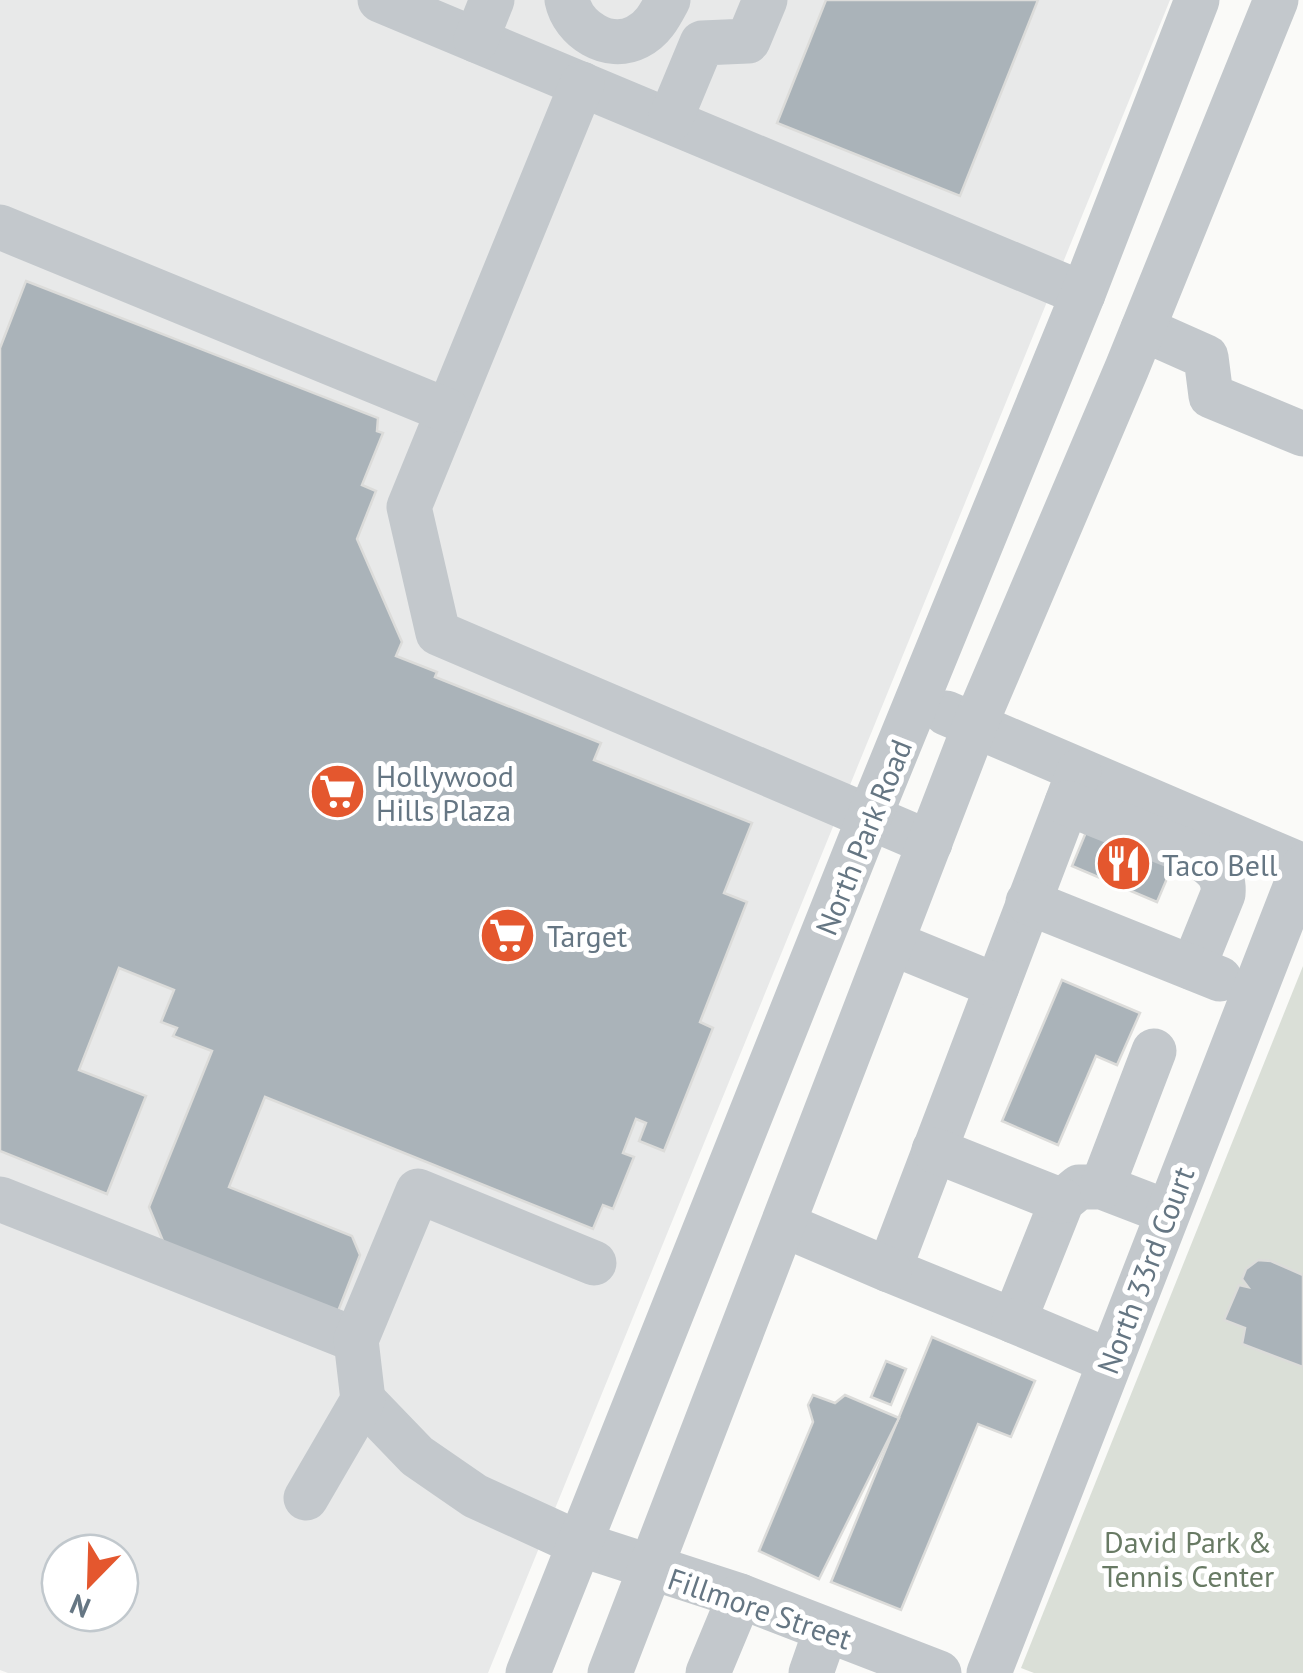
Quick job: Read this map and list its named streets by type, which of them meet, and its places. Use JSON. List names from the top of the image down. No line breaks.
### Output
{"streets":{"street":["North Park Road","North 33rd Court","Fillmore Street"]},"crossings":[["North Park Road","Fillmore Street"]],"parks":["David Park & Tennis Center"],"places":{"supermarket":["Hollywood Hills Plaza","Target"],"restaurant":["Taco Bell"]},"north":"bottom left"}
